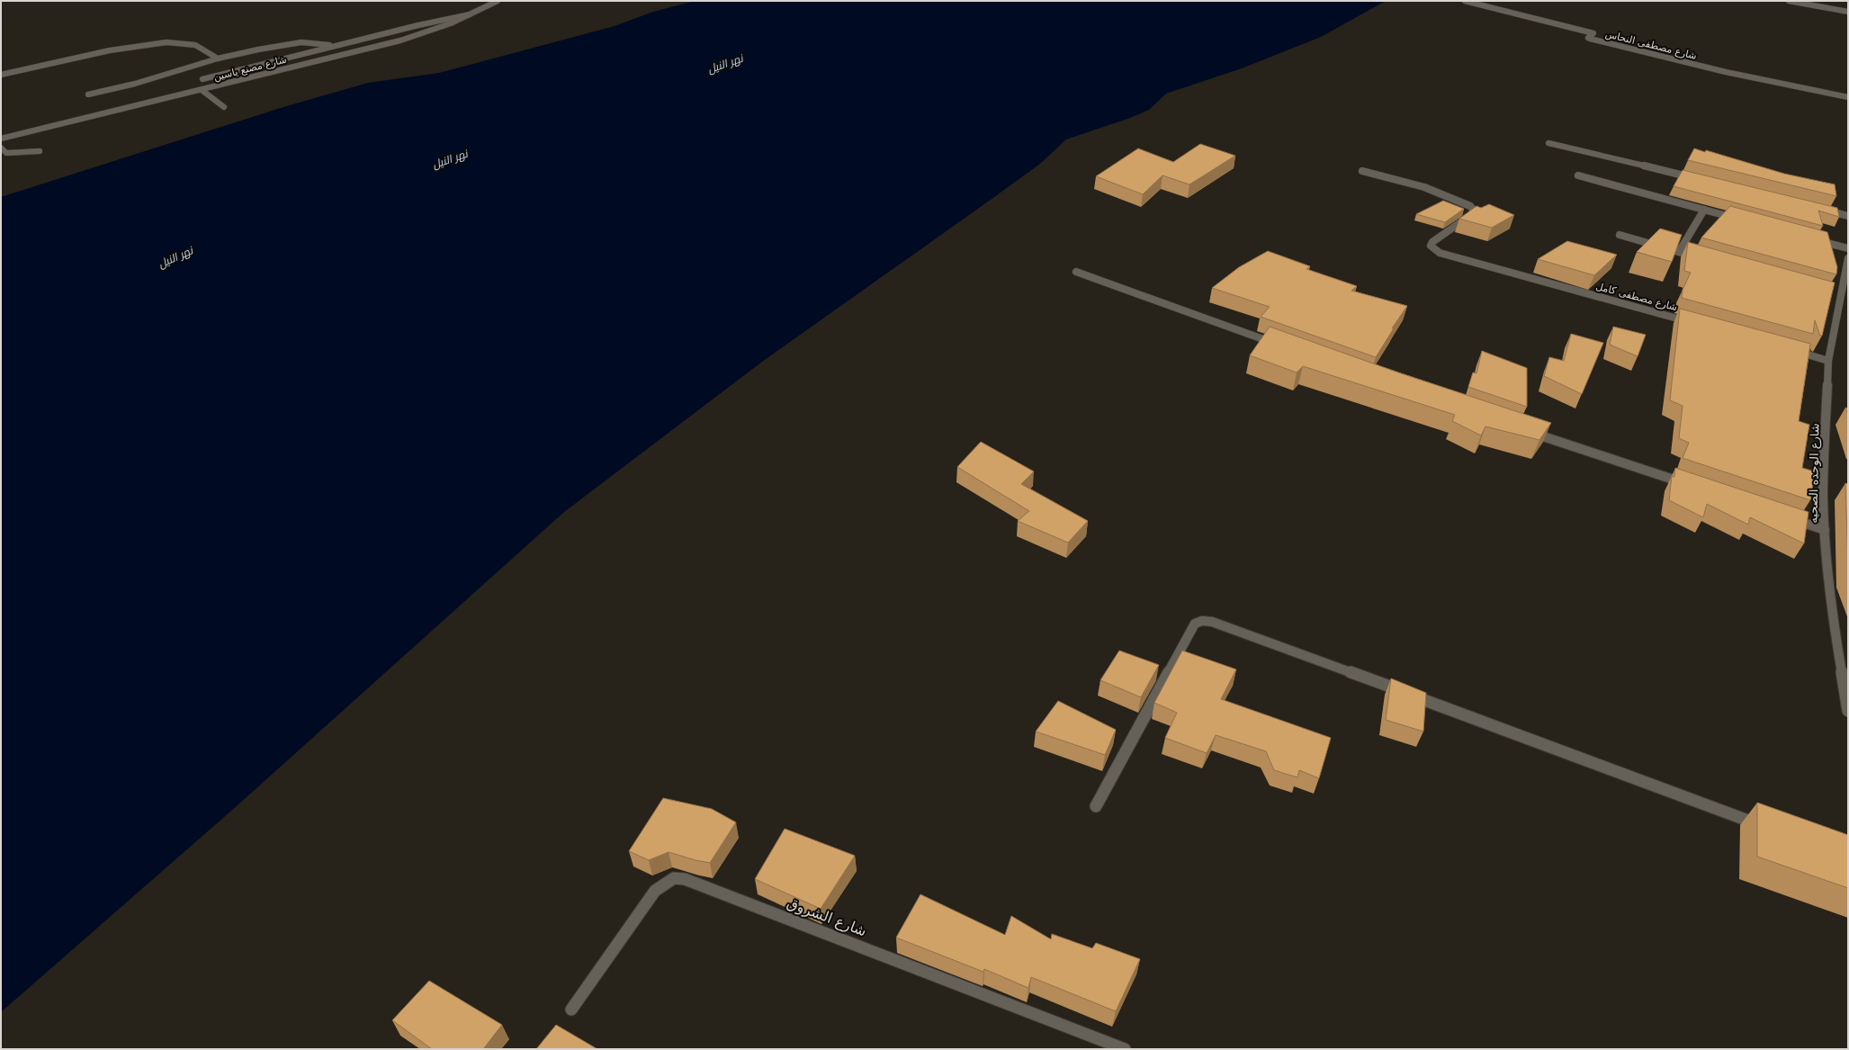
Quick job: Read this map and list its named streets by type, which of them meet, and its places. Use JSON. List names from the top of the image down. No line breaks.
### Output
{"streets":{"street":["شارع مصطفى النحاس","شارع مصنع ياسين","شارع مصطفى كامل","شارع الوحده الصحيه","شارع الشروق"]},"water":["نهر النيل"]}
